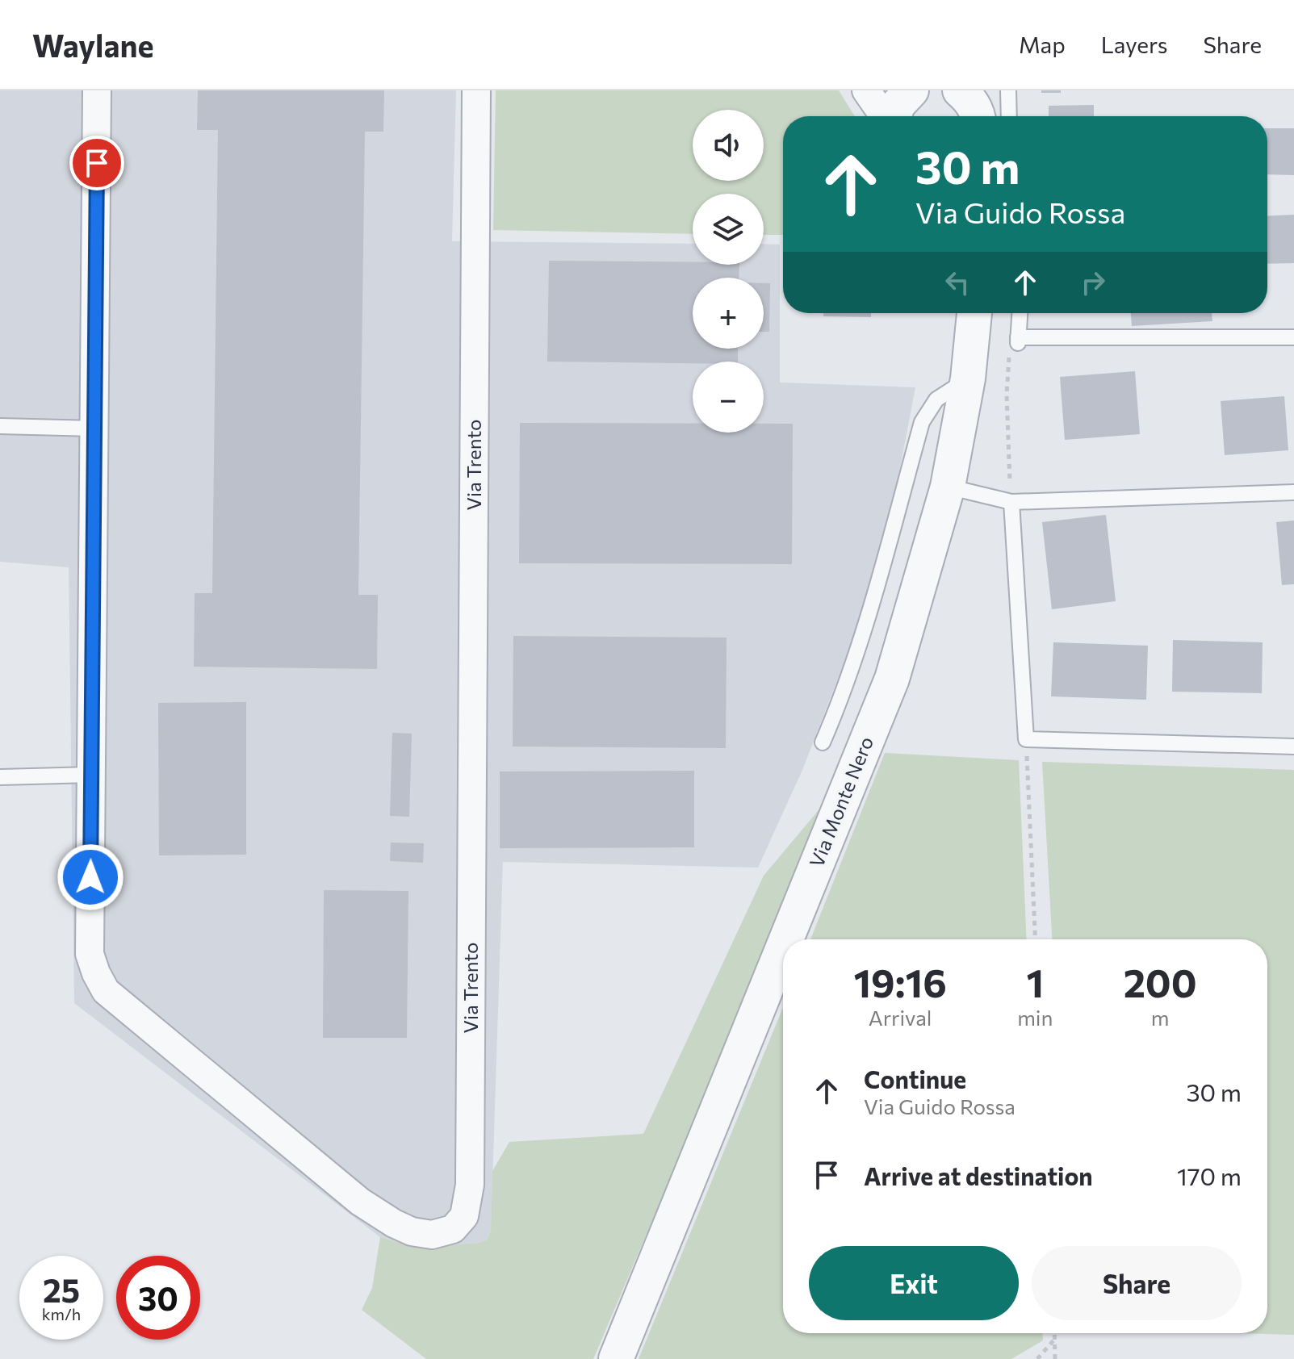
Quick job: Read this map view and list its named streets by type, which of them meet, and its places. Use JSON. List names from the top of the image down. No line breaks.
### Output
{"streets":{"street":["Via Trento","Via Monte Nero"]},"page":{"header":"Waylane","nav":["Map","Layers","Share"],"map_buttons":["+","−"],"turn":["30 m","Via Guido Rossa"],"eta":["19:16","Arrival","1","min","200","m"],"list":[{"name":"Continue","note":"Via Guido Rossa","value":"30 m"},{"name":"Arrive at destination","value":"170 m"}],"buttons":["Exit","Share"],"speed":"25 km/h","limit":"30"}}
